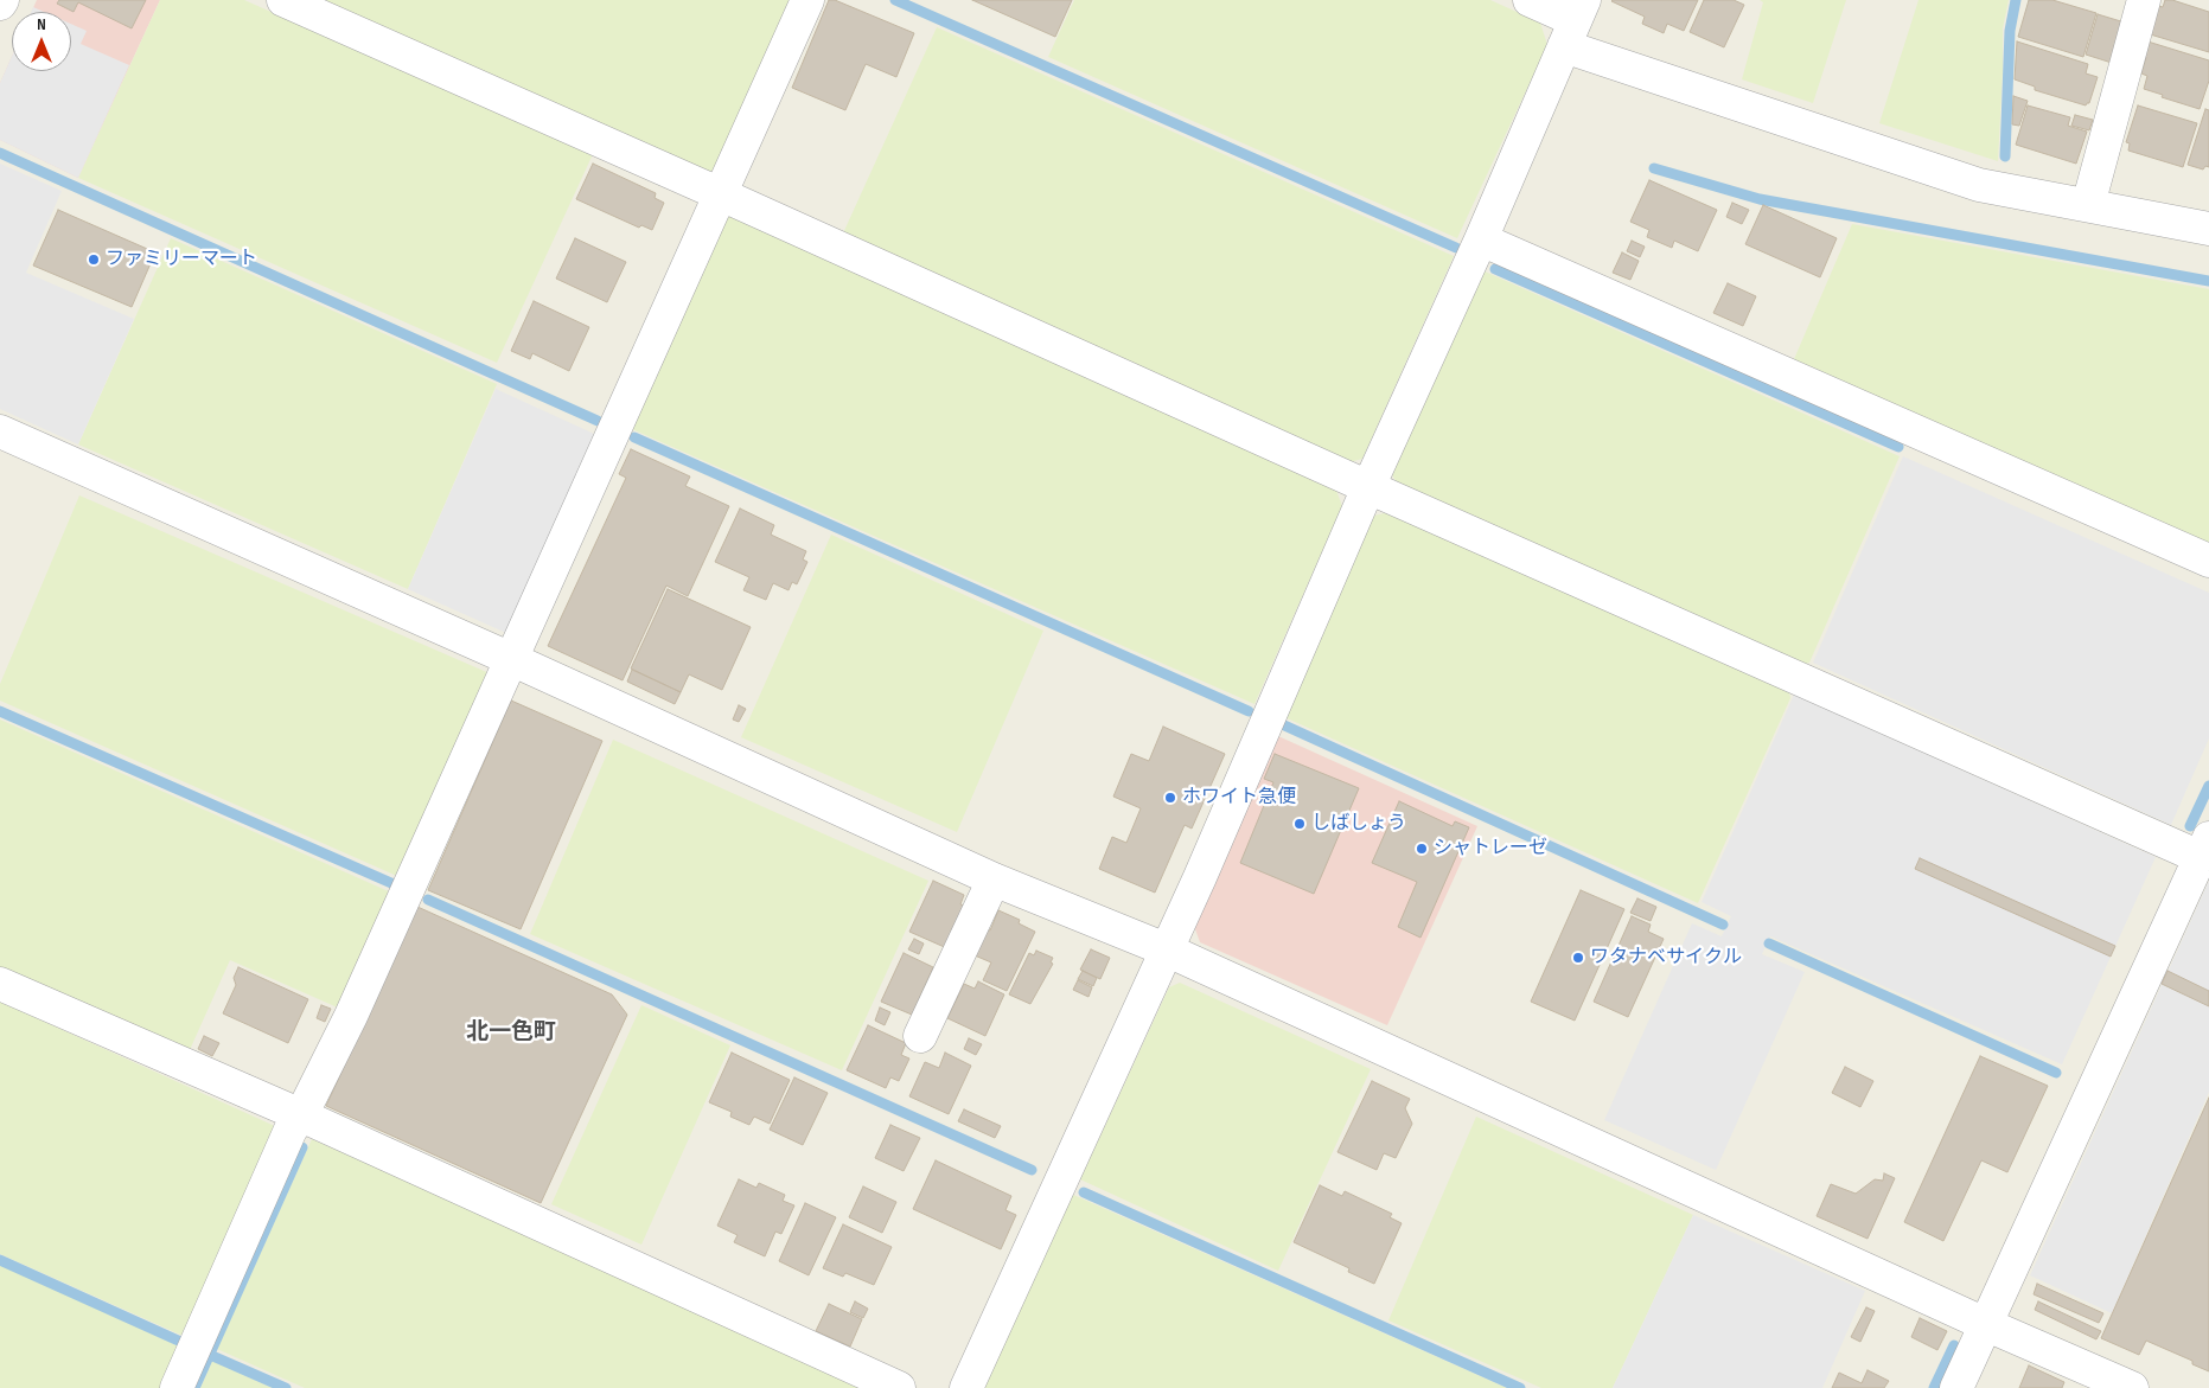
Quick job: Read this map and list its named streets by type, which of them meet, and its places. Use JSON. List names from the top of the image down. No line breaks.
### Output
{"districts":["北一色町"],"places":["ファミリーマート","ホワイト急便","しばしょう","シャトレーゼ","ワタナベサイクル"],"north":"top"}
